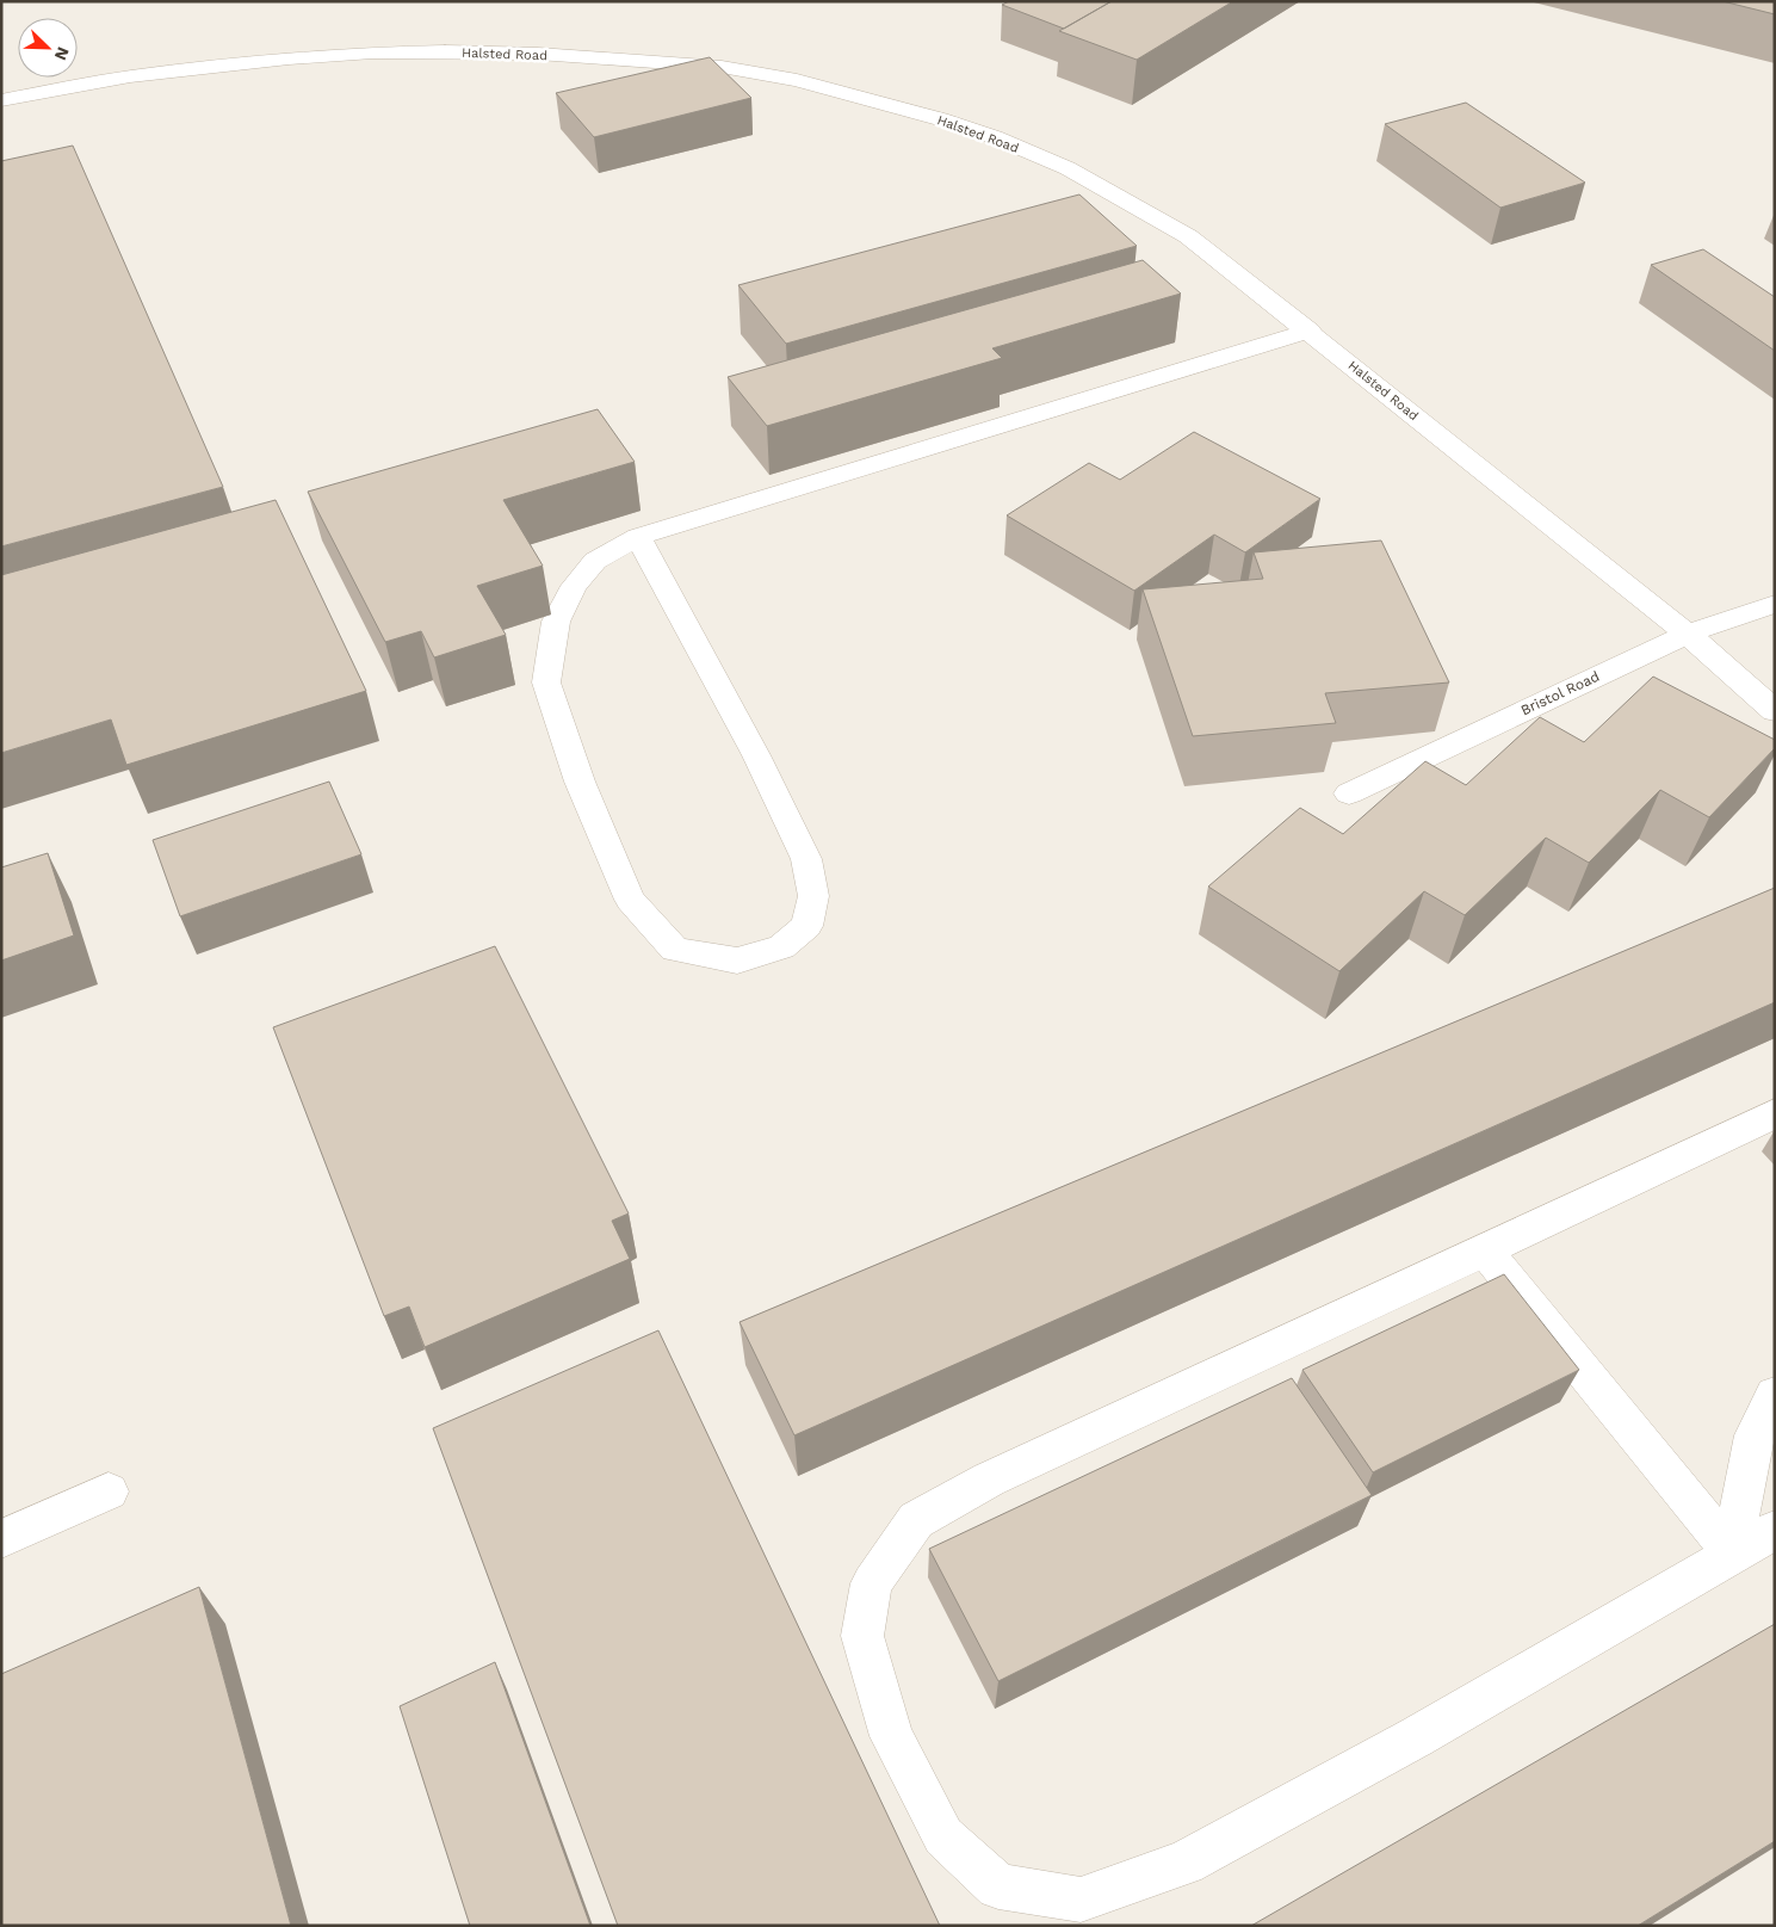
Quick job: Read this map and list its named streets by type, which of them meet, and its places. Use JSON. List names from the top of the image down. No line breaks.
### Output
{"streets":{"lane":["Halsted Road","Bristol Road"]},"crossings":[["Halsted Road","Bristol Road"]],"north":"bottom right"}
